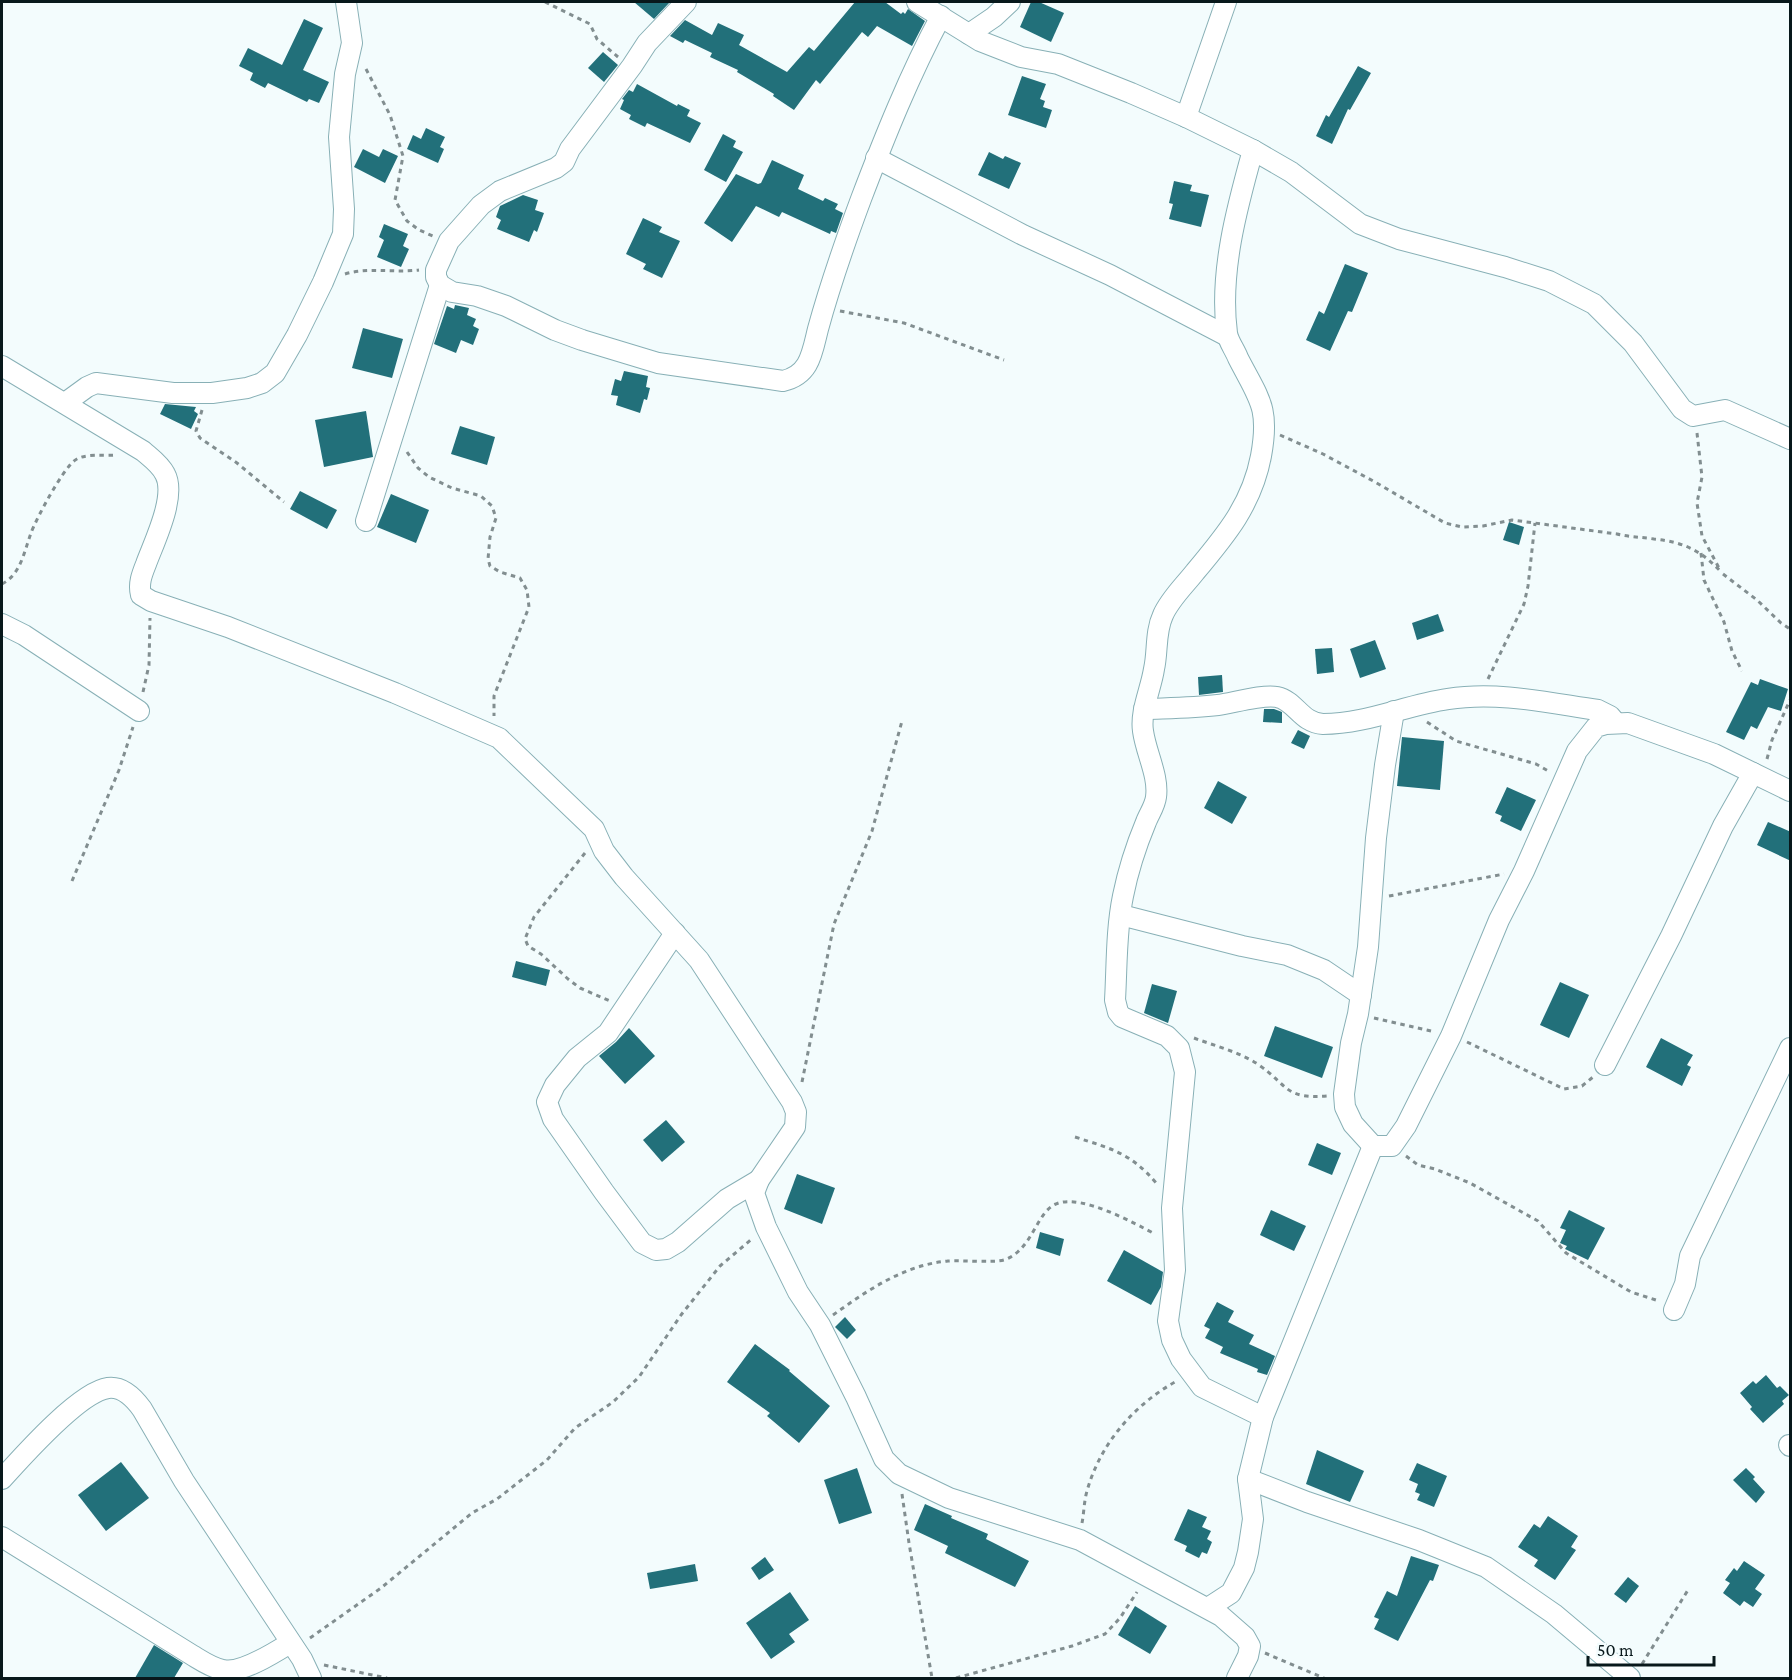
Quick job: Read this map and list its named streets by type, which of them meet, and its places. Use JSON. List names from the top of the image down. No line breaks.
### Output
{"scale_bar":"50 m"}
